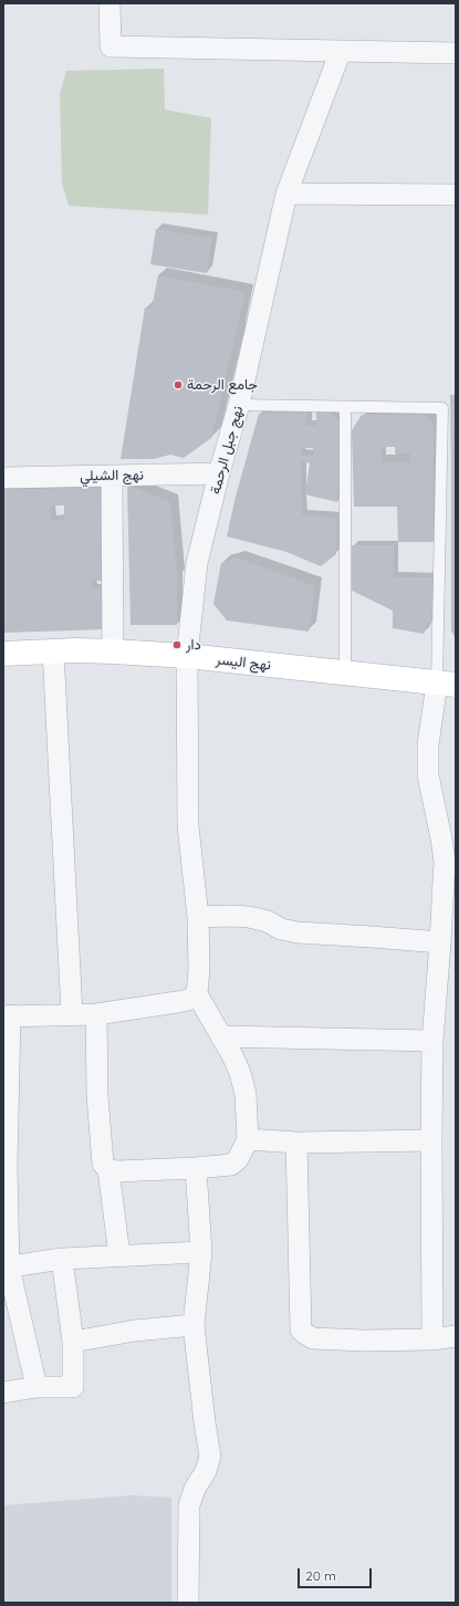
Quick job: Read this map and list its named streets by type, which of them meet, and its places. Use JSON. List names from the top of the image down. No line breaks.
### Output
{"streets":{"main road":["نهج اليسر"],"street":["نهج جبل الرحمة","نهج الشيلي"]},"crossings":[["نهج جبل الرحمة","نهج الشيلي"],["نهج جبل الرحمة","نهج اليسر"]],"places":["جامع الرحمة","دار"],"scale_bar":"20 m"}
